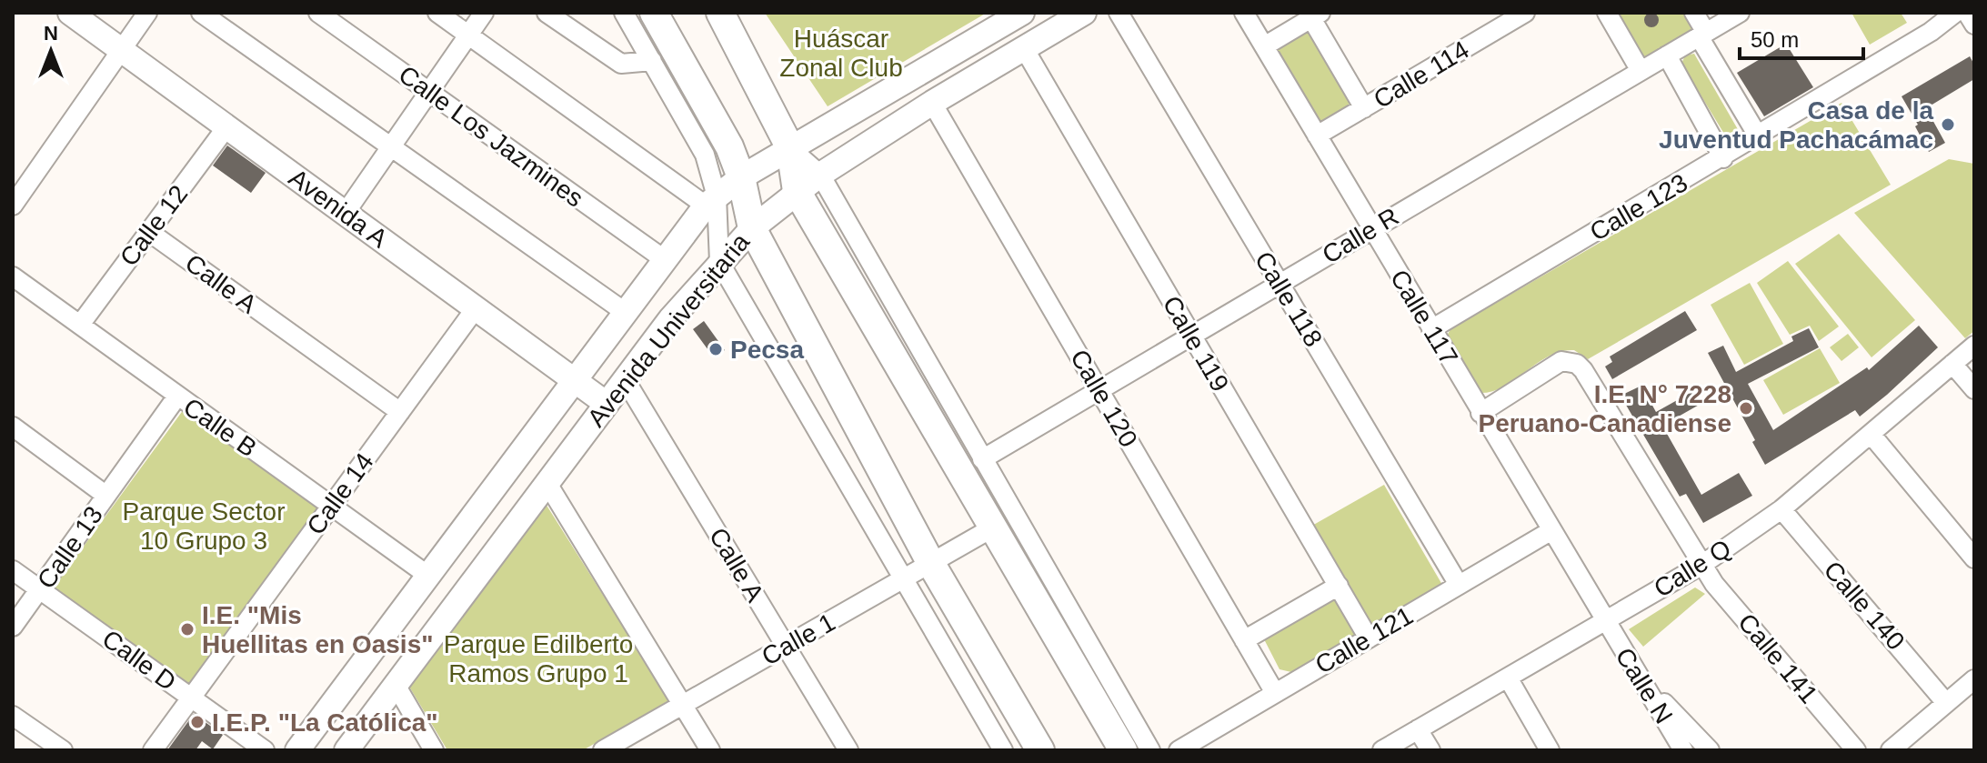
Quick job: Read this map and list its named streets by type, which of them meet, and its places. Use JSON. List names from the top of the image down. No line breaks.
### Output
{"streets":{"street":["Calle 114","Calle Los Jazmines","Calle 123","Avenida A","Calle 12","Calle R","Calle A","Calle 118","Calle 117","Avenida Universitaria","Calle 119","Calle 120","Calle B","Calle 14","Calle 13","Calle Q","Calle 140","Calle 1","Calle 121","Calle 141","Calle D","Calle N"]},"crossings":[["Calle 114","Calle 117"],["Calle Los Jazmines","Avenida Universitaria"],["Calle 123","Calle 117"],["Avenida A","Calle 12"],["Avenida A","Avenida Universitaria"],["Avenida A","Calle 14"],["Calle 12","Calle A"],["Calle 12","Calle B"],["Calle R","Calle 118"],["Calle R","Calle 117"],["Calle R","Calle 119"],["Calle R","Calle 120"],["Calle A","Avenida Universitaria"],["Calle A","Calle 14"],["Calle A","Calle 1"],["Calle 118","Calle 121"],["Calle 117","Calle Q"],["Calle 117","Calle 121"],["Calle 117","Calle 141"],["Calle 117","Calle N"],["Avenida Universitaria","Calle 119"],["Avenida Universitaria","Calle 120"],["Avenida Universitaria","Calle B"],["Calle 119","Calle 121"],["Calle 120","Calle 121"],["Calle B","Calle 14"],["Calle B","Calle 13"],["Calle 14","Calle D"],["Calle 13","Calle D"],["Calle Q","Calle 140"],["Calle Q","Calle 141"],["Calle Q","Calle N"]],"parks":["Huáscar Zonal Club","Parque Sector 10 Grupo 3","Parque Edilberto Ramos Grupo 1"],"places":["Casa de la Juventud Pachacámac","Pecsa","I.E. N° 7228 Peruano-Canadiense","I.E. \"Mis Huellitas en Oasis\"","I.E.P. \"La Católica\""],"scale_bar":"50 m","north":"top"}
